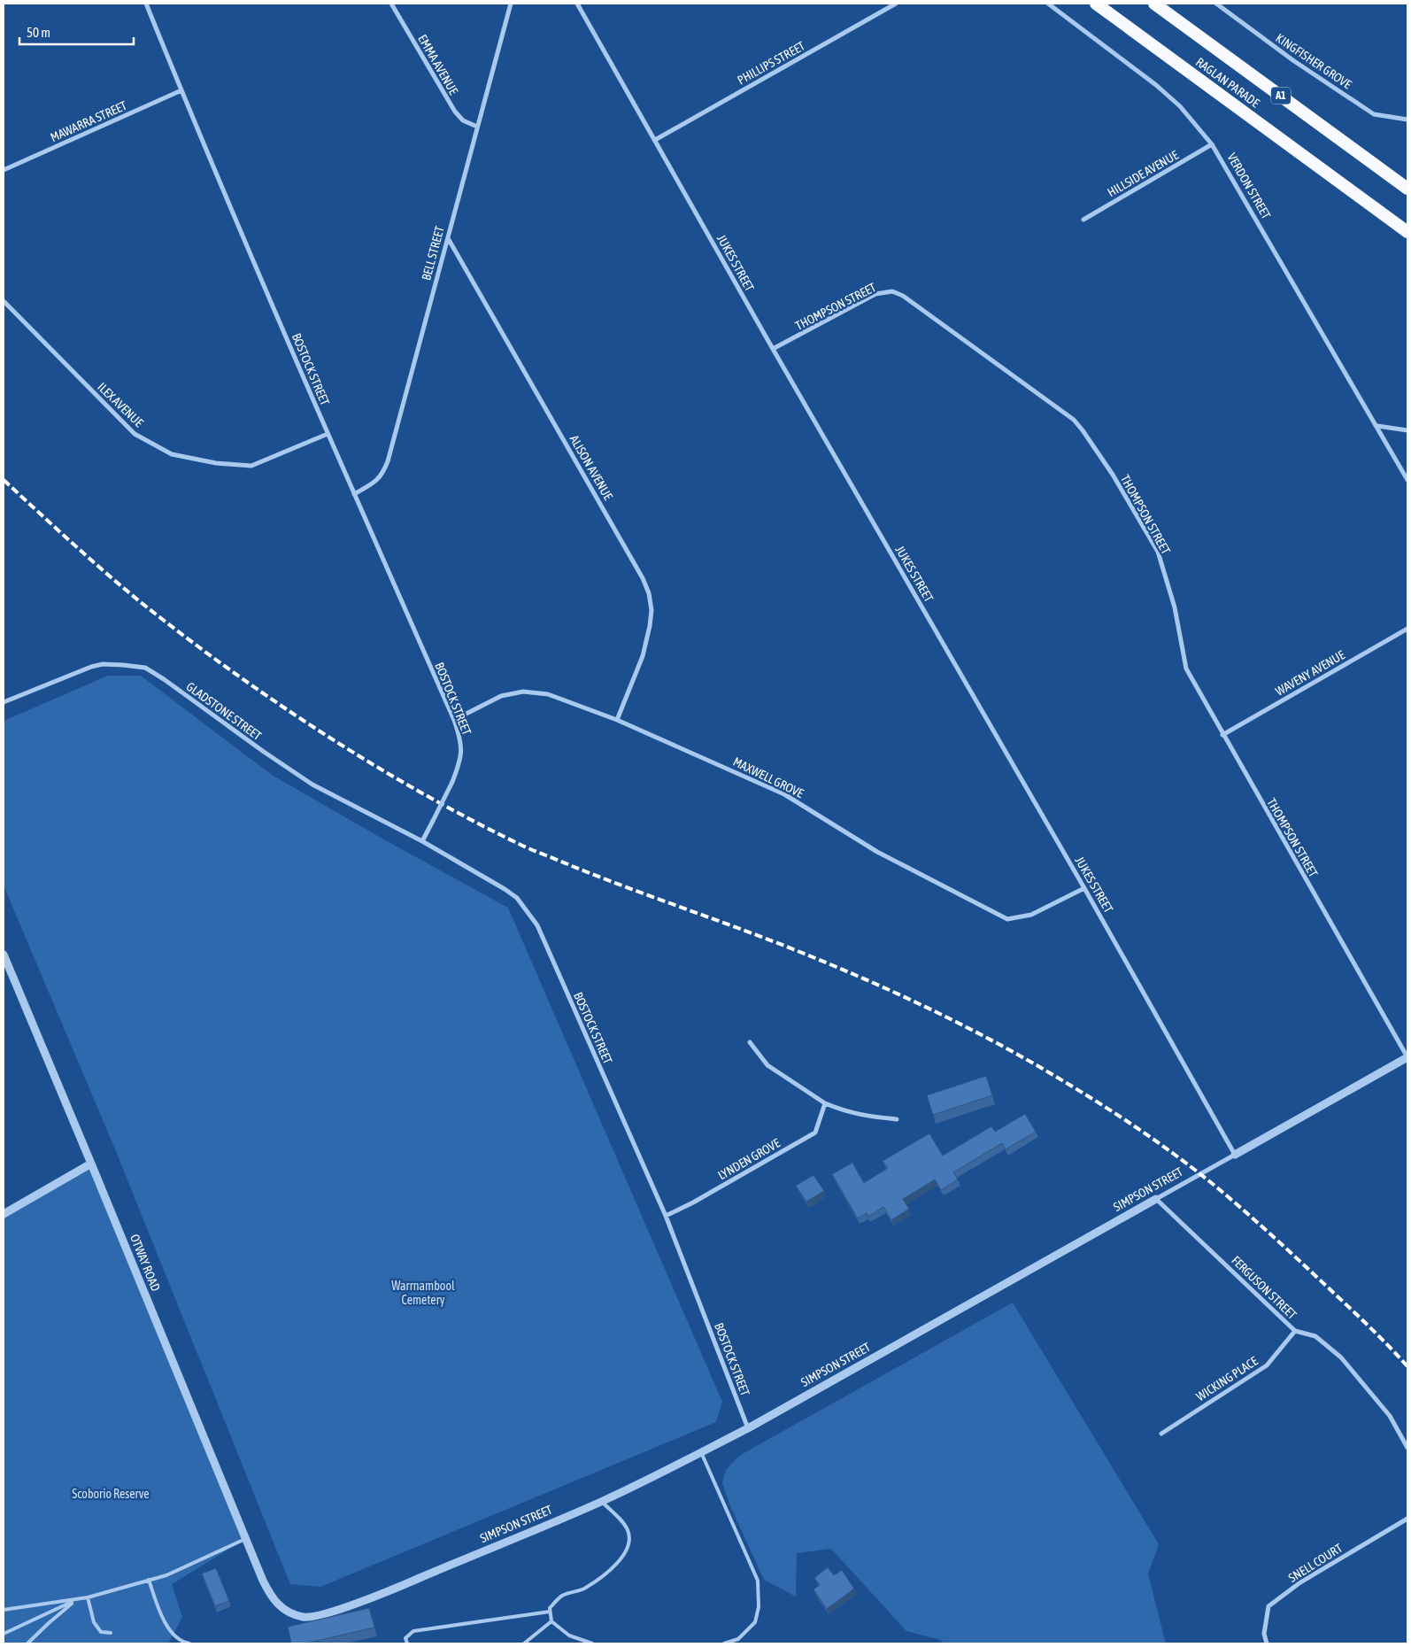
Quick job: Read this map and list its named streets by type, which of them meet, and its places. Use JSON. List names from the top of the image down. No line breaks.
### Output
{"streets":{"highway":["RAGLAN PARADE","A1"],"street":["KINGFISHER GROVE","PHILLIPS STREET","EMMA AVENUE","MAWARRA STREET","HILLSIDE AVENUE","VERDON STREET","BELL STREET","JUKES STREET","THOMPSON STREET","BOSTOCK STREET","ILEX AVENUE","ALISON AVENUE","WAVENY AVENUE","GLADSTONE STREET","MAXWELL GROVE","LYNDEN GROVE","SIMPSON STREET","OTWAY ROAD","FERGUSON STREET","WICKING PLACE","SNELL COURT"]},"crossings":[["PHILLIPS STREET","JUKES STREET"],["EMMA AVENUE","BELL STREET"],["MAWARRA STREET","BOSTOCK STREET"],["HILLSIDE AVENUE","VERDON STREET"],["BELL STREET","BOSTOCK STREET"],["BELL STREET","ALISON AVENUE"],["JUKES STREET","THOMPSON STREET"],["JUKES STREET","MAXWELL GROVE"],["JUKES STREET","SIMPSON STREET"],["THOMPSON STREET","WAVENY AVENUE"],["THOMPSON STREET","SIMPSON STREET"],["BOSTOCK STREET","ILEX AVENUE"],["BOSTOCK STREET","GLADSTONE STREET"],["BOSTOCK STREET","MAXWELL GROVE"],["BOSTOCK STREET","LYNDEN GROVE"],["BOSTOCK STREET","SIMPSON STREET"],["ALISON AVENUE","MAXWELL GROVE"],["SIMPSON STREET","OTWAY ROAD"],["SIMPSON STREET","FERGUSON STREET"],["FERGUSON STREET","WICKING PLACE"]],"parks":["Warrnambool Cemetery","Scoborio Reserve"],"scale_bar":"50 m"}
